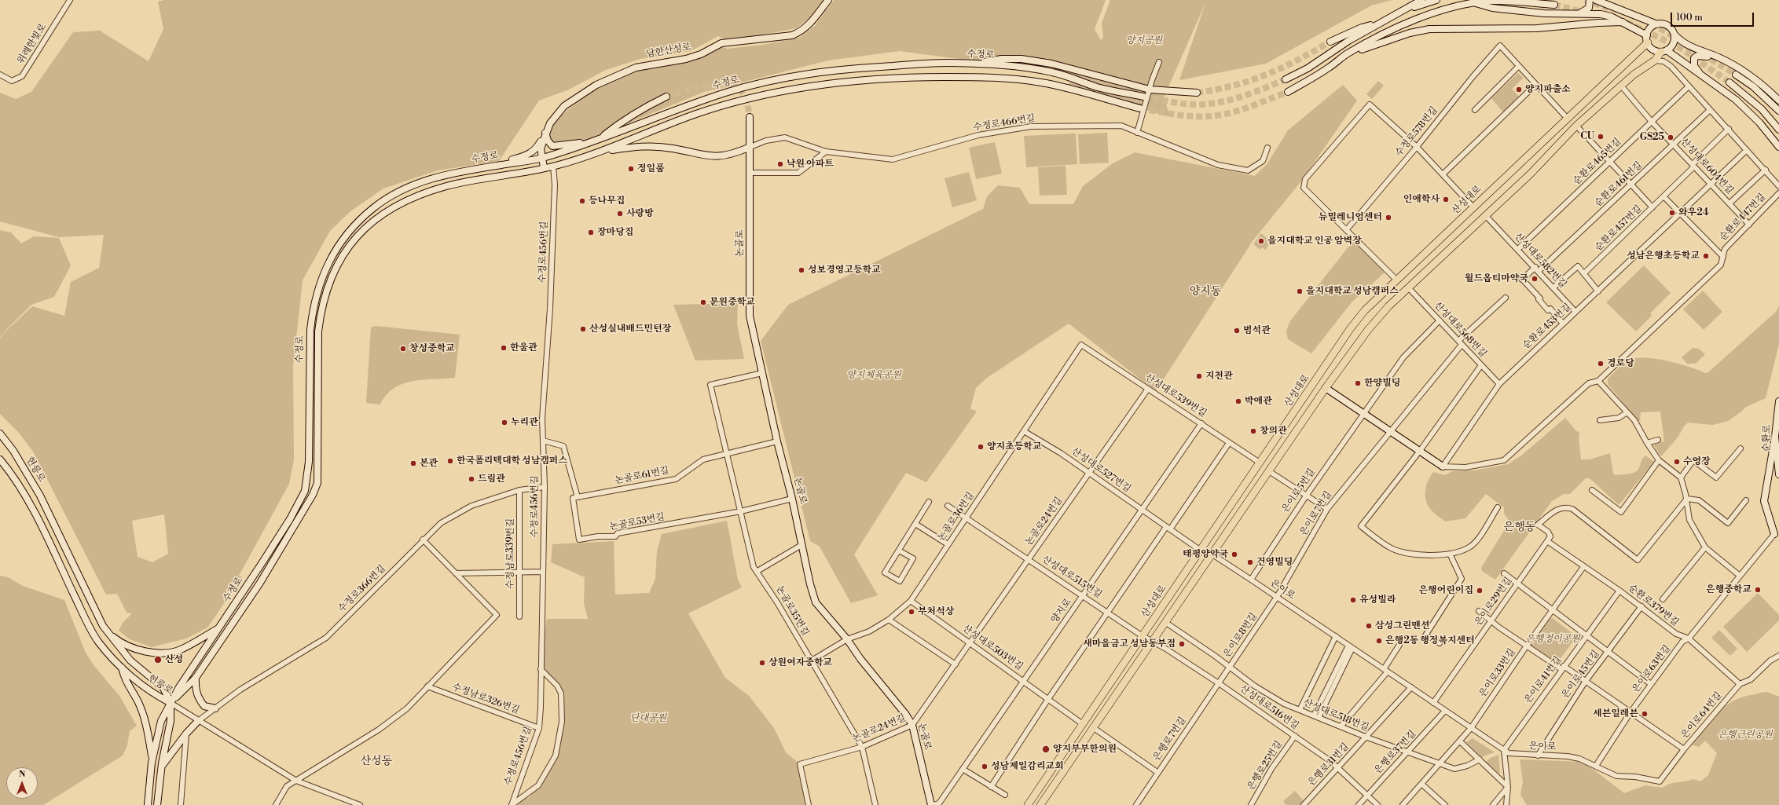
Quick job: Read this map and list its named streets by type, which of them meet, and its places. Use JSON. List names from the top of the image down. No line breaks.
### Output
{"streets":{"main road":["남한산성로","수정로","산성대로","논골로","순환로","헌릉로"],"street":["위례한빛로","수정로466번길","수정로578번길","순환로465번길","산성대로604번길","순환로461번길","순환로447번길","순환로457번길","수정로456번길","산성대로582번길","순환로453번길","산성대로568번길","산성대로539번길","산성대로527번길","논골로61번길","은이로5번길","은이로7번길","논골로36번길","논골로24번길","논골로53번길","수정남로339번길","산성대로515번길","수정로366번길","은이로","은이로29번길","순환로379번길","논골로35번길","양지로","은이로8번길","산성대로503번길","은이로63번길","은이로33번길","은이로45번길","은이로41번길","수정남로326번길","산성대로516번길","산성대로518번길","은이로64번길","은행로7번길","은행로37번길","은행로31번길","은행로25번길"]},"crossings":[["남한산성로","수정로"],["수정로","수정로456번길"],["수정로","헌릉로"],["수정로466번길","논골로"],["순환로465번길","산성대로604번길"],["순환로465번길","산성대로582번길"],["산성대로604번길","순환로461번길"],["산성대로604번길","순환로447번길"],["산성대로604번길","순환로457번길"],["산성대로604번길","순환로453번길"],["순환로461번길","산성대로582번길"],["순환로461번길","순환로453번길"],["산성대로","산성대로539번길"],["산성대로","산성대로527번길"],["산성대로","산성대로515번길"],["산성대로","은이로"],["산성대로","산성대로503번길"],["산성대로","산성대로516번길"],["순환로447번길","순환로453번길"],["논골로","논골로61번길"],["논골로","논골로36번길"],["논골로","논골로24번길"],["논골로","논골로53번길"],["논골로","양지로"],["수정로456번길","수정로366번길"],["수정로456번길","수정남로326번길"],["산성대로582번길","순환로453번길"],["순환로453번길","산성대로568번길"],["산성대로568번길","은이로5번길"],["산성대로568번길","은이로7번길"],["산성대로539번길","논골로36번길"],["산성대로539번길","논골로24번길"],["산성대로539번길","양지로"],["산성대로527번길","논골로36번길"],["산성대로527번길","논골로24번길"],["산성대로527번길","은이로"],["산성대로527번길","양지로"],["논골로61번길","논골로53번길"],["은이로5번길","은이로"],["은이로7번길","은이로"],["은이로7번길","은이로8번길"],["논골로36번길","산성대로515번길"],["논골로36번길","논골로35번길"],["논골로36번길","산성대로503번길"],["논골로24번길","산성대로515번길"],["논골로24번길","논골로35번길"],["논골로24번길","산성대로503번길"],["논골로53번길","논골로35번길"],["수정남로339번길","수정로366번길"],["산성대로515번길","양지로"],["산성대로515번길","산성대로516번길"],["은이로","은이로29번길"],["은이로","은이로8번길"],["은이로","은이로63번길"],["은이로","은이로33번길"],["은이로","은이로45번길"],["은이로","은이로41번길"],["은이로","은이로64번길"],["은이로","은행로37번길"],["은이로29번길","순환로379번길"],["순환로379번길","은이로63번길"],["순환로379번길","은이로33번길"],["순환로379번길","은이로45번길"],["순환로379번길","은이로41번길"],["순환로379번길","은이로64번길"],["양지로","산성대로503번길"],["은이로8번길","산성대로516번길"],["은이로8번길","산성대로518번길"],["은이로8번길","은행로7번길"],["은이로63번길","은이로64번길"],["산성대로516번길","은행로7번길"],["산성대로516번길","은행로37번길"],["산성대로516번길","은행로31번길"],["산성대로516번길","은행로25번길"],["산성대로518번길","은행로37번길"],["산성대로518번길","은행로31번길"]],"districts":["양지동","은행동","산성동"],"parks":["양지공원","양지체육공원","은행정이공원","단대공원","은행근린공원"],"places":["양지파출소","CU","GS25","낙원 아파트","정일품","인애학사","등나무집","와우24","사랑방","뉴밀레니엄센터","장마당집","을지대학교 인공 암벽장","성남은행초등학교","성보경영고등학교","월드옵티마약국","을지대학교 성남캠퍼스","문원중학교","산성실내배드민턴장","범석관","한울관","창성중학교","경로당","지천관","한양빌딩","박애관","누리관","창의관","양지초등학교","한국폴리텍대학 성남캠퍼스","수영장","본관","드림관","태평양약국","건영빌딩","은행중학교","은행어린이집","유성빌라","부처석상","삼성그린맨션","은행2동 행정복지센터","새마을금고 성남동부점","산성","상원여자중학교","세븐일레븐","양지부부한의원","성남제일감리교회"],"scale_bar":"100 m","north":"top"}
